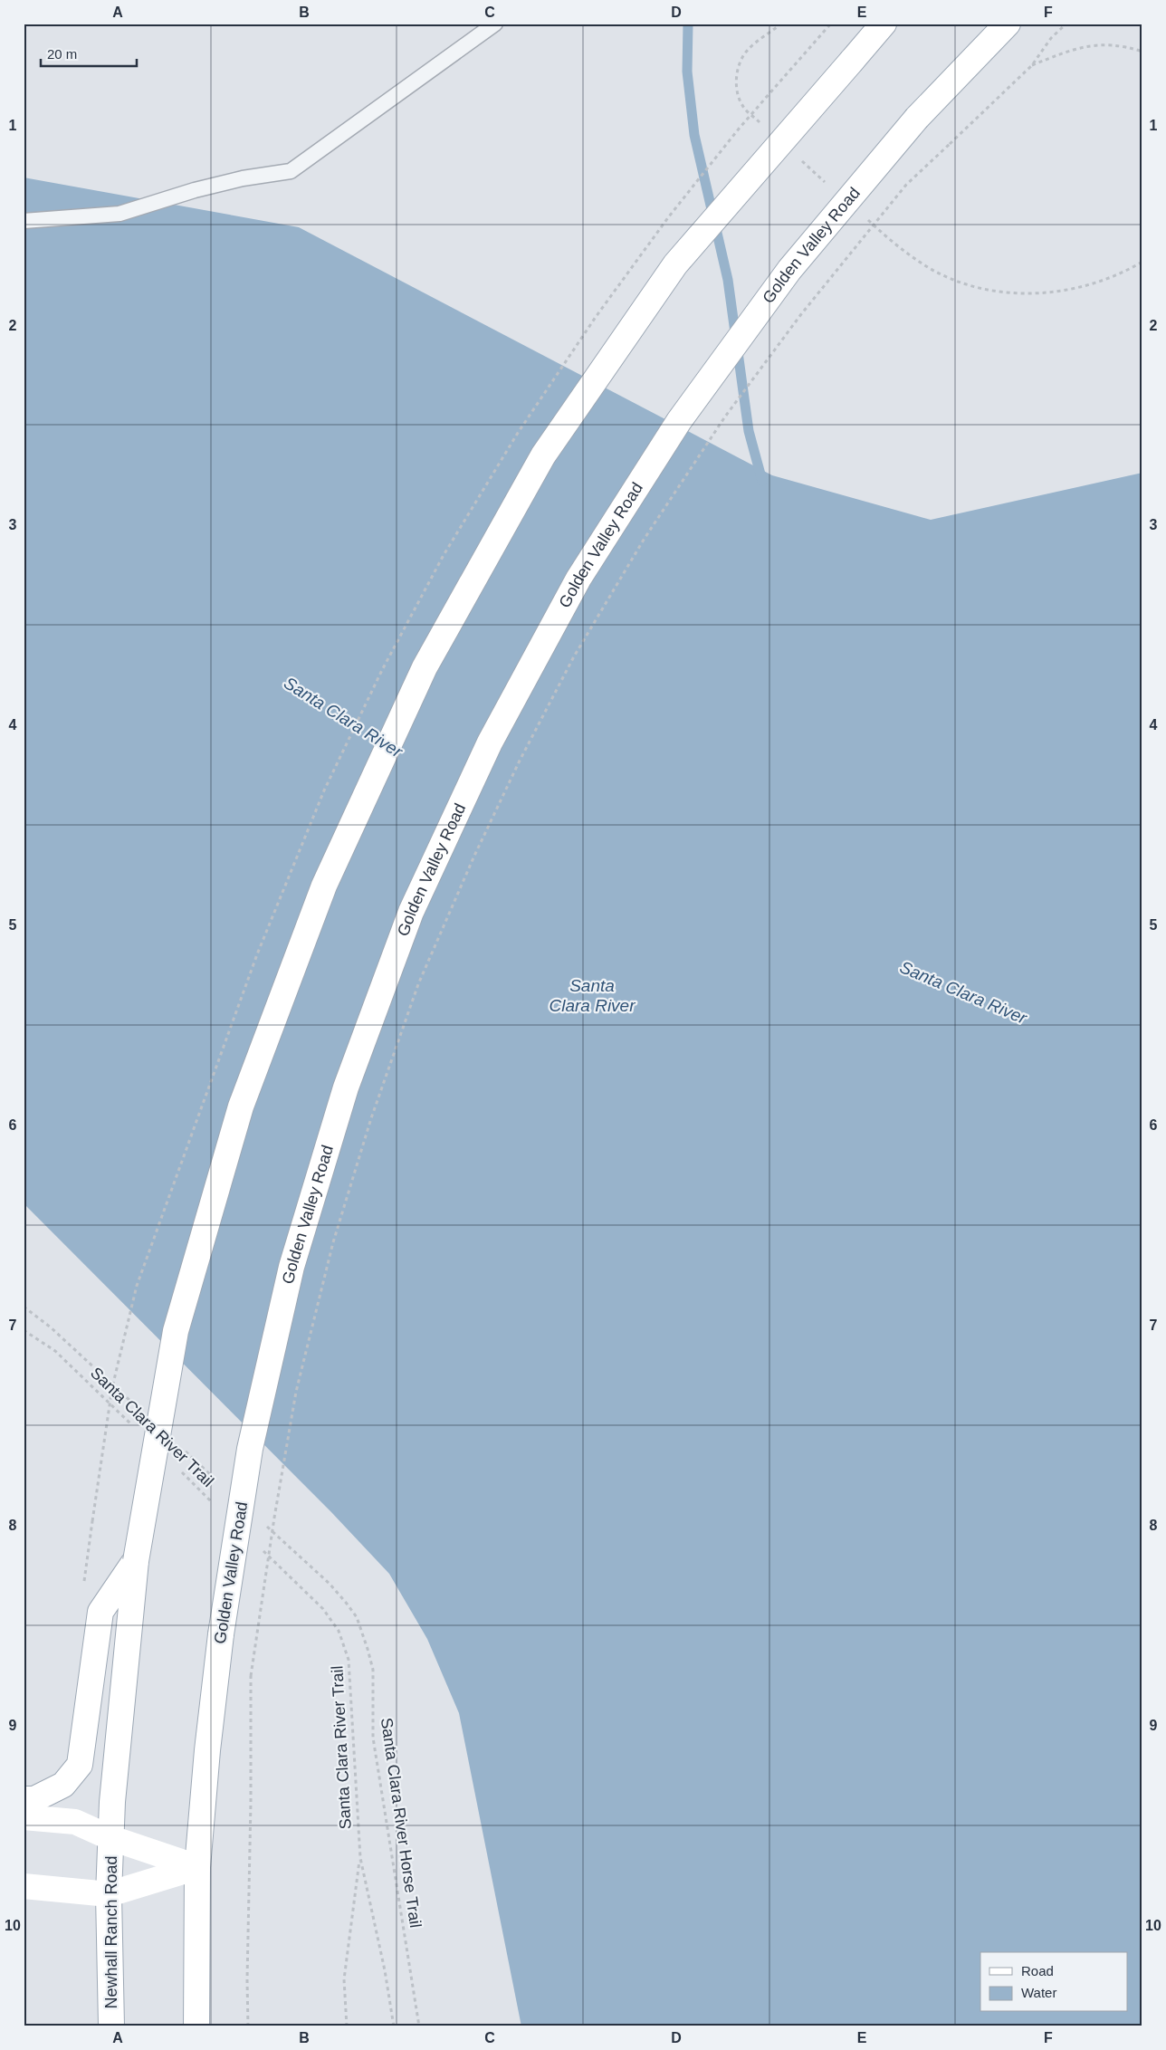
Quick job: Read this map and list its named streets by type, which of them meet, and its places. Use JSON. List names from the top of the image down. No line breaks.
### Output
{"streets":{"main road":["Golden Valley Road","Newhall Ranch Road"],"path":["Santa Clara River Trail","Santa Clara River Horse Trail"]},"water":["Santa Clara River"],"legend":["Road","Water"],"scale_bar":"20 m","grid":{"columns":["A","B","C","D","E","F"],"rows":["1","2","3","4","5","6","7","8","9","10"]}}
